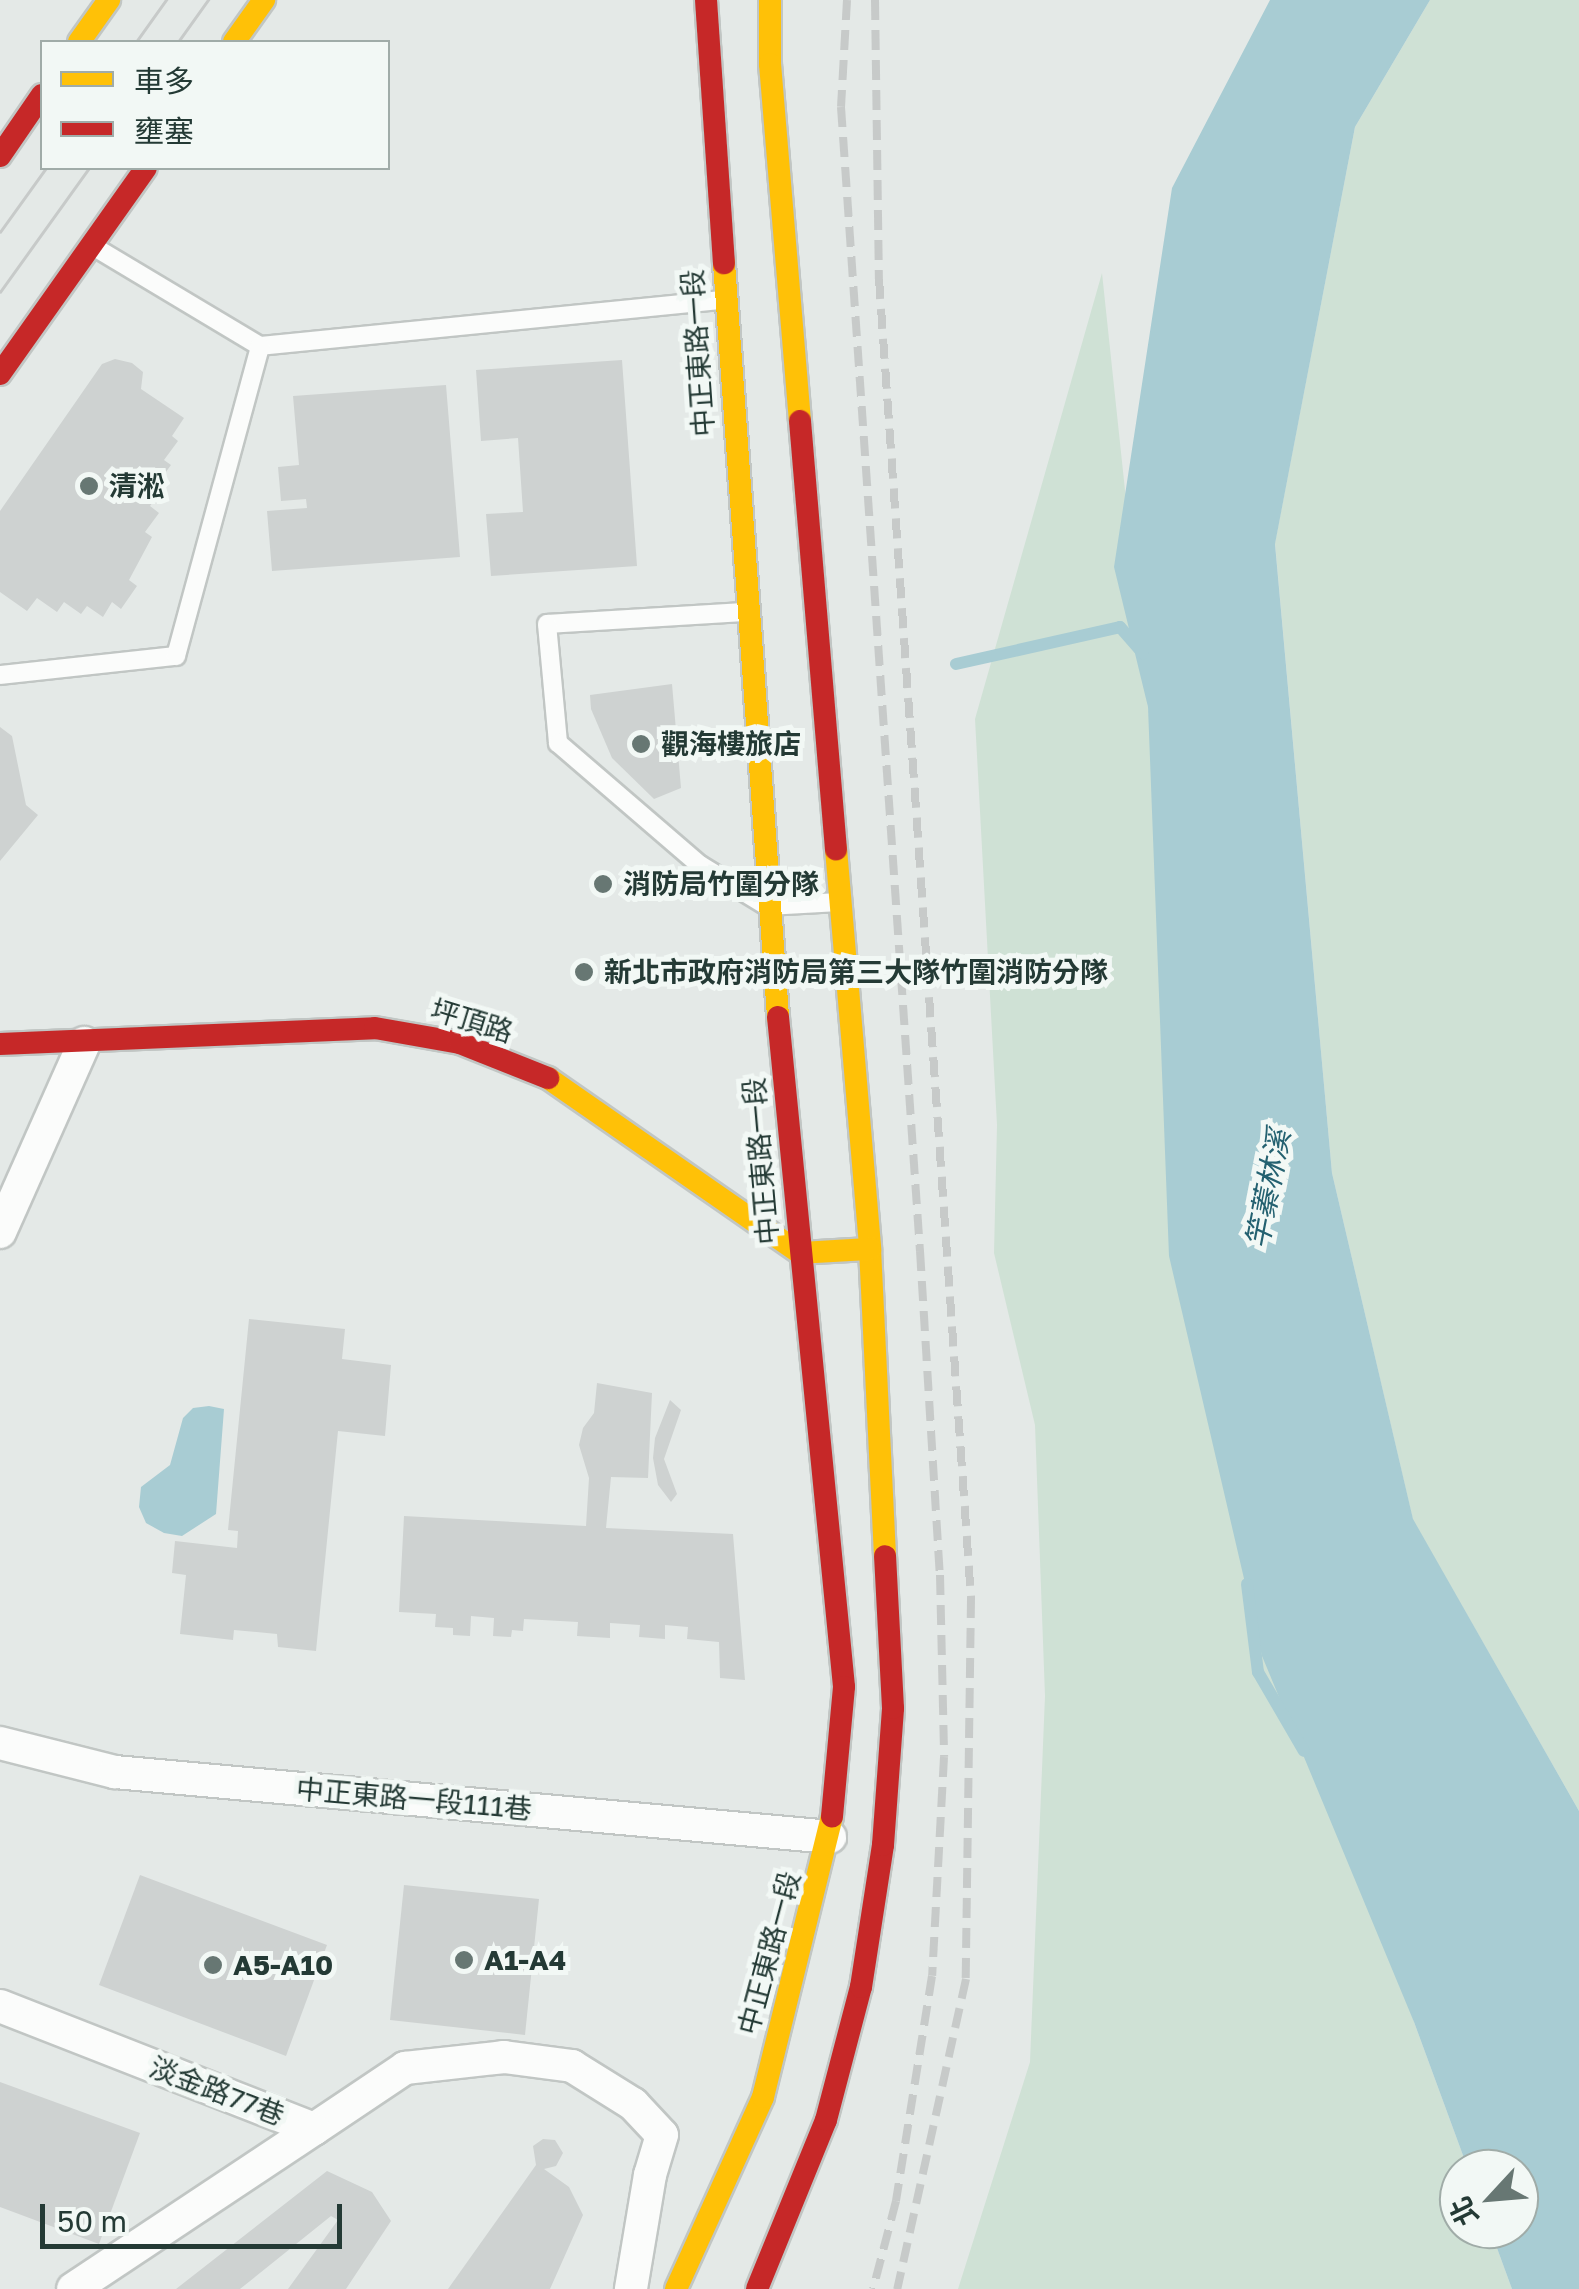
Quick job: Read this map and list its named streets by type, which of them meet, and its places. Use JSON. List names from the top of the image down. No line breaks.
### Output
{"streets":{"main road":["中正東路一段","坪頂路"],"street":["中正東路一段111巷","淡金路77巷"]},"crossings":[["中正東路一段","坪頂路"],["中正東路一段","中正東路一段111巷"]],"water":["竿蓁林溪"],"places":["清淞","觀海樓旅店","消防局竹圍分隊","新北市政府消防局第三大隊竹圍消防分隊","A1-A4","A5-A10"],"legend":["車多","壅塞"],"scale_bar":"50 m","north":"bottom left"}
